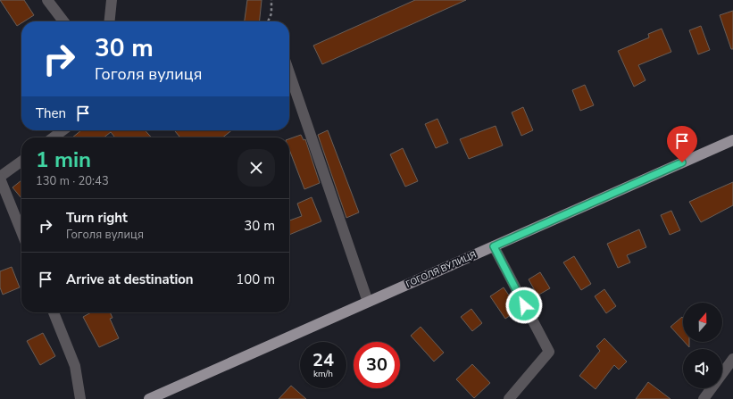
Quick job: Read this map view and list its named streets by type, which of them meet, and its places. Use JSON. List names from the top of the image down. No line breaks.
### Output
{"streets":{"main road":["ГОГОЛЯ ВУЛИЦЯ"]},"north":"top","page":{"turn":["30 m","Гоголя вулиця"],"then":"Then","heading":["1 min","130 m · 20:43"],"list":[{"name":"Turn right","note":"Гоголя вулиця","value":"30 m"},{"name":"Arrive at destination","value":"100 m"}],"speed":"24 km/h","limit":"30"}}
